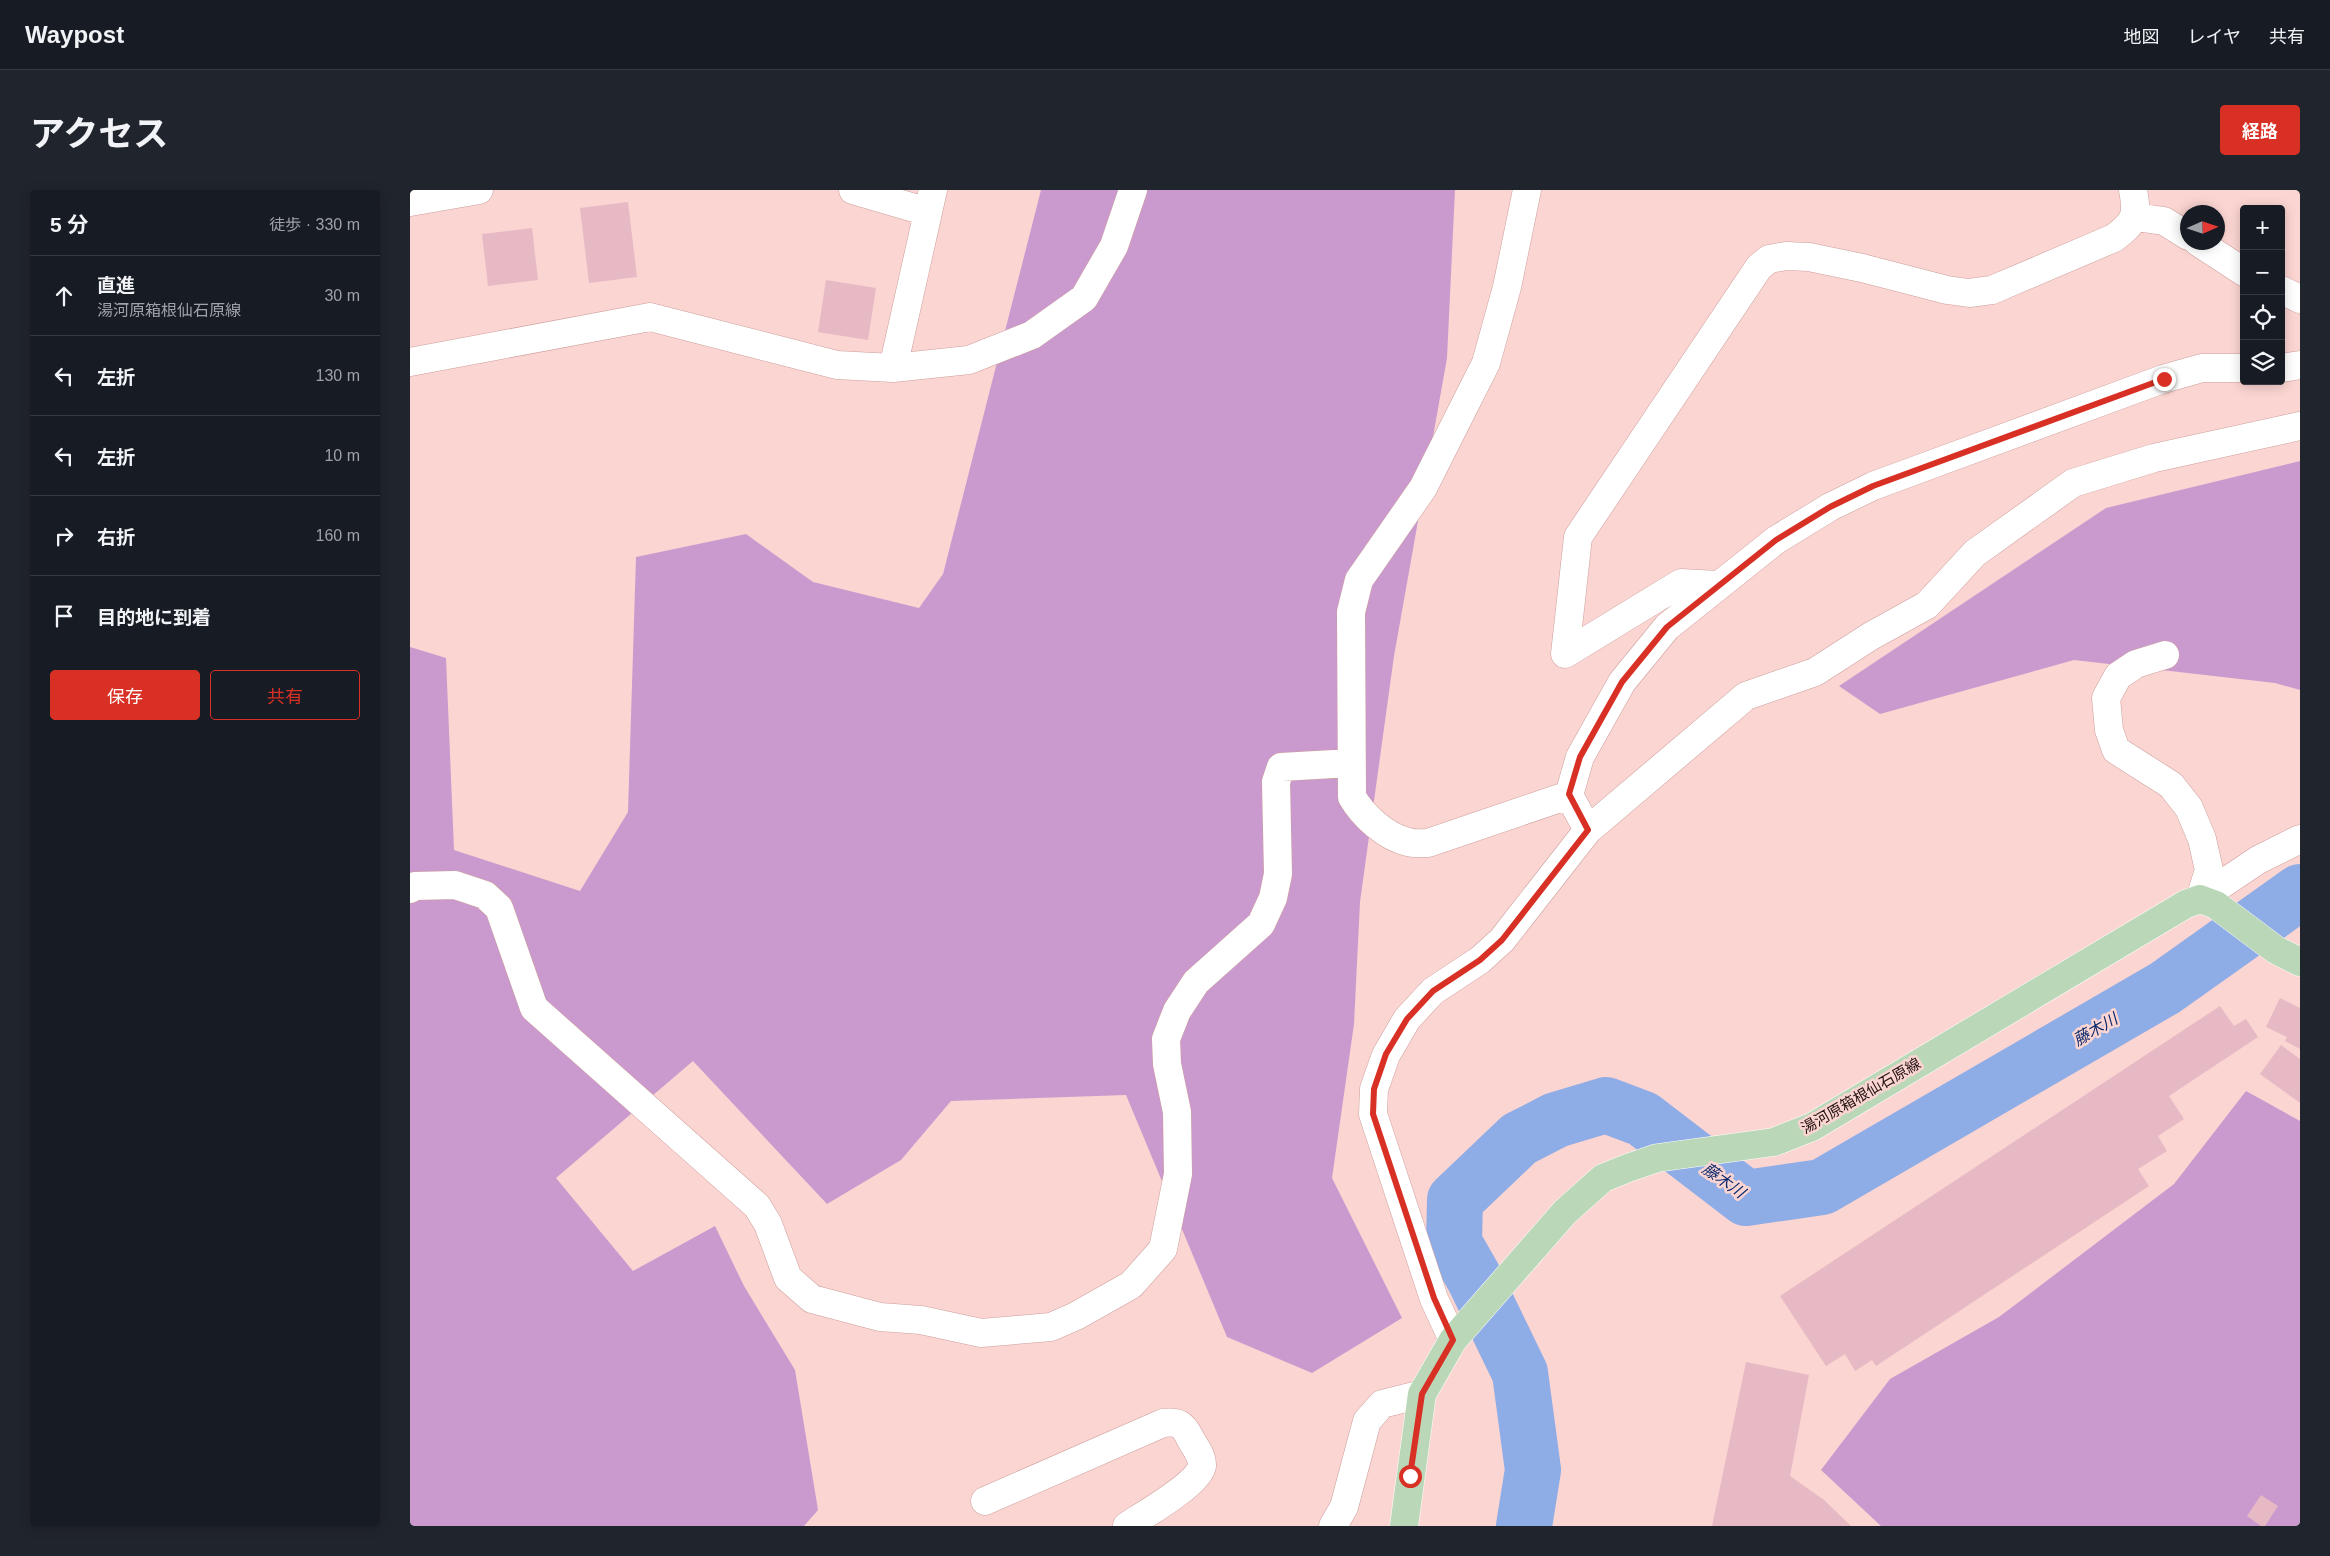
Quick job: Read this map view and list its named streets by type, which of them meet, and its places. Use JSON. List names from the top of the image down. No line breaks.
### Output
{"streets":{"main road":["湯河原箱根仙石原線"]},"water":["藤木川"],"north":"right","page":{"header":"Waypost","nav":["地図","レイヤ","共有"],"title":"アクセス","buttons":["経路",["保存","共有"]],"heading":["5 分","徒歩 · 330 m"],"map_buttons":["+","−"],"list":[["直進","湯河原箱根仙石原線","30 m"],["左折","130 m"],["左折","10 m"],["右折","160 m"],"目的地に到着"]}}
